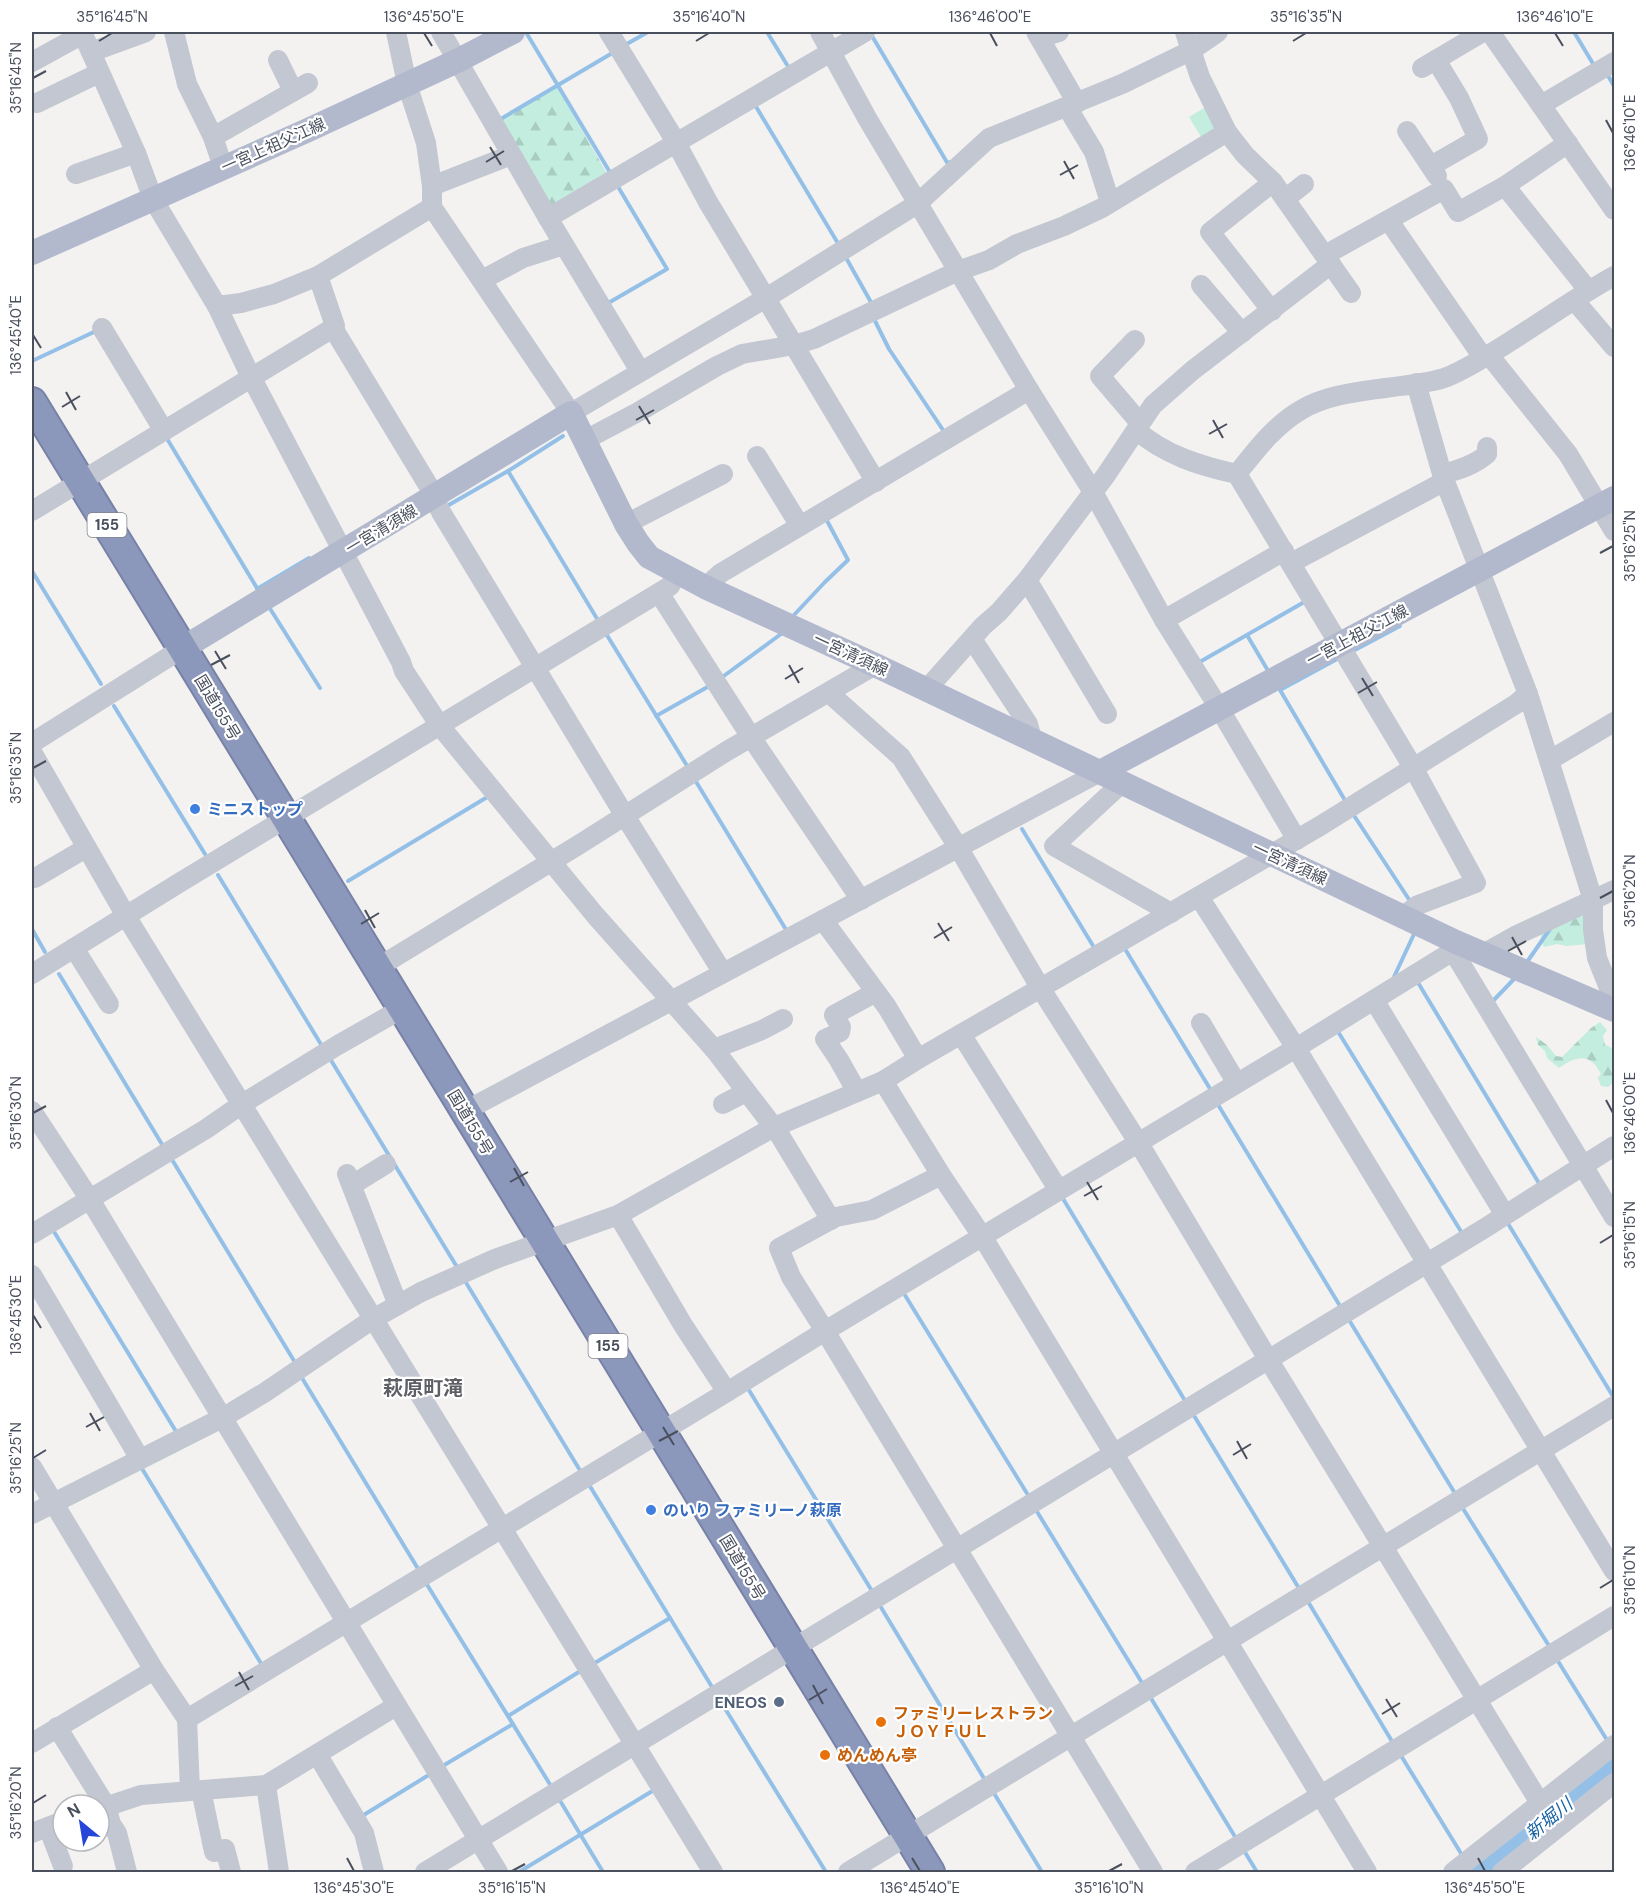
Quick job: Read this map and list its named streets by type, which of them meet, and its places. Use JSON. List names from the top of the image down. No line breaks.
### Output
{"streets":{"highway":["155","国道155号"],"main road":["一宮上祖父江線","一宮清須線"]},"crossings":[["一宮上祖父江線","一宮清須線"],["一宮清須線","国道155号"]],"districts":["萩原町滝"],"water":["新堀川"],"places":["ミニストップ","のいり ファミリーノ萩原","ENEOS","ファミリーレストラン ＪＯＹＦＵＬ","めんめん亭"],"north":"top left","coordinates":["35°16'45\"N","136°45'50\"E","35°16'40\"N","136°46'00\"E","35°16'35\"N","136°46'10\"E","136°45'40\"E","35°16'25\"N","35°16'20\"N","35°16'30\"N","35°16'15\"N","136°45'30\"E","35°16'10\"N"]}
